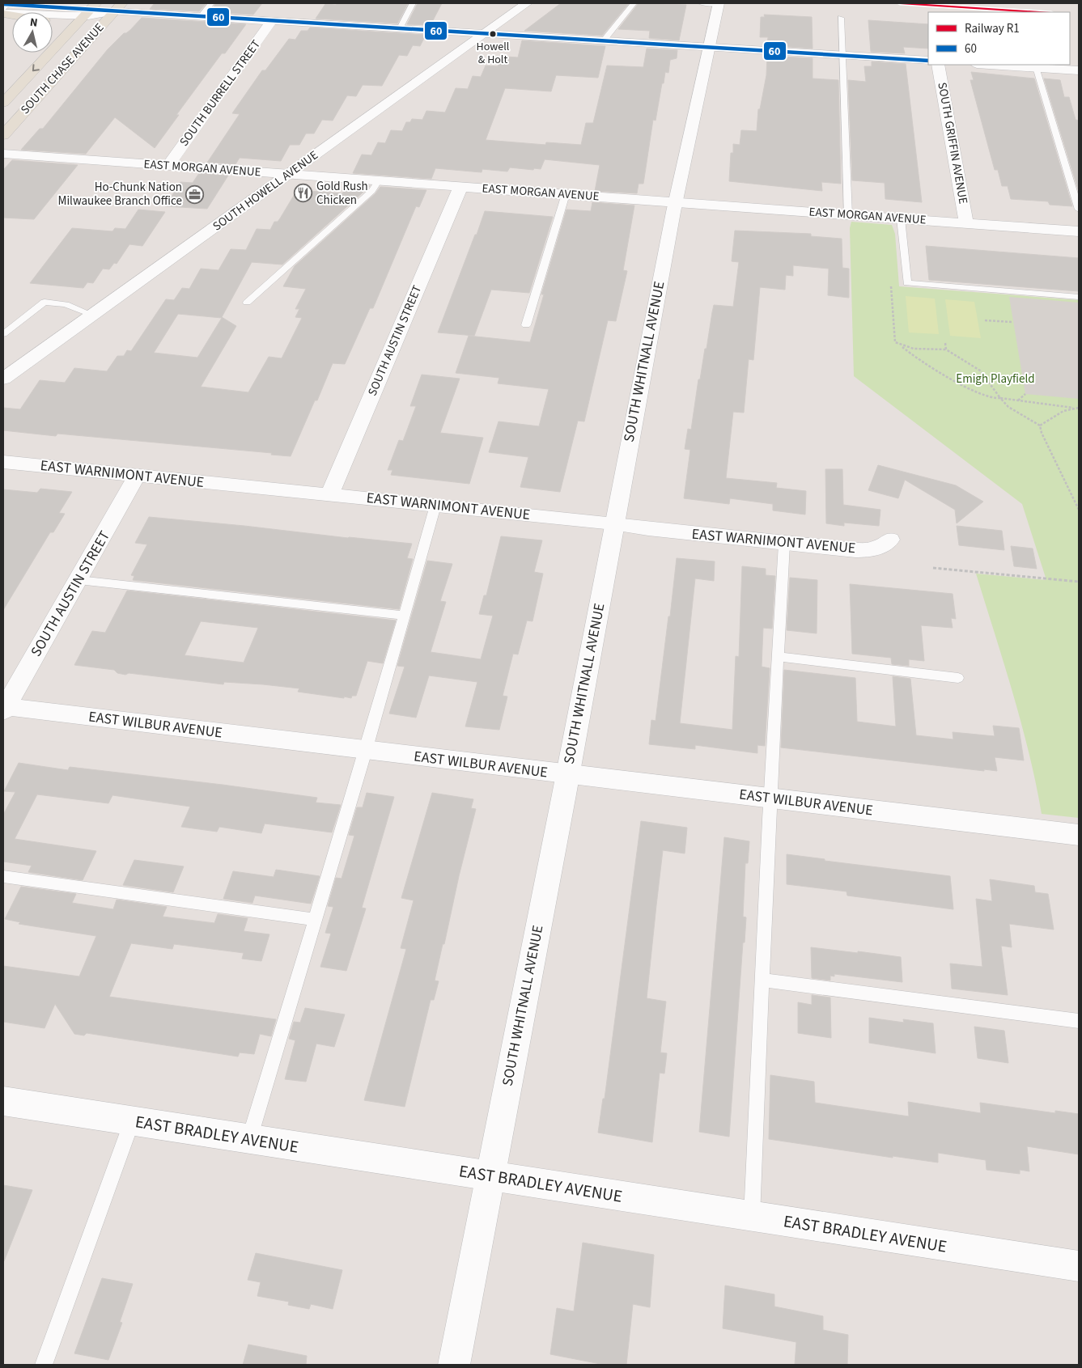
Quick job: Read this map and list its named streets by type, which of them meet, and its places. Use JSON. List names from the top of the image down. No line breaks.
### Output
{"streets":{"main road":["SOUTH CHASE AVENUE"],"street":["SOUTH BURRELL STREET","SOUTH GRIFFIN AVENUE","EAST MORGAN AVENUE","SOUTH HOWELL AVENUE","SOUTH AUSTIN STREET","SOUTH WHITNALL AVENUE","EAST WARNIMONT AVENUE","EAST WILBUR AVENUE","EAST BRADLEY AVENUE"]},"crossings":[["SOUTH BURRELL STREET","EAST MORGAN AVENUE"],["SOUTH GRIFFIN AVENUE","EAST MORGAN AVENUE"],["EAST MORGAN AVENUE","SOUTH HOWELL AVENUE"],["EAST MORGAN AVENUE","SOUTH AUSTIN STREET"],["EAST MORGAN AVENUE","SOUTH WHITNALL AVENUE"],["SOUTH AUSTIN STREET","EAST WARNIMONT AVENUE"],["SOUTH AUSTIN STREET","EAST WILBUR AVENUE"],["SOUTH WHITNALL AVENUE","EAST WARNIMONT AVENUE"],["SOUTH WHITNALL AVENUE","EAST WILBUR AVENUE"],["SOUTH WHITNALL AVENUE","EAST BRADLEY AVENUE"]],"parks":["Emigh Playfield"],"places":{"other":["Howell & Holt"],"restaurant":["Gold Rush Chicken"],"office":["Ho-Chunk Nation Milwaukee Branch Office"]},"lines":["rail line R1","transit line 60"],"legend":["Railway R1","60"],"north":"top"}
